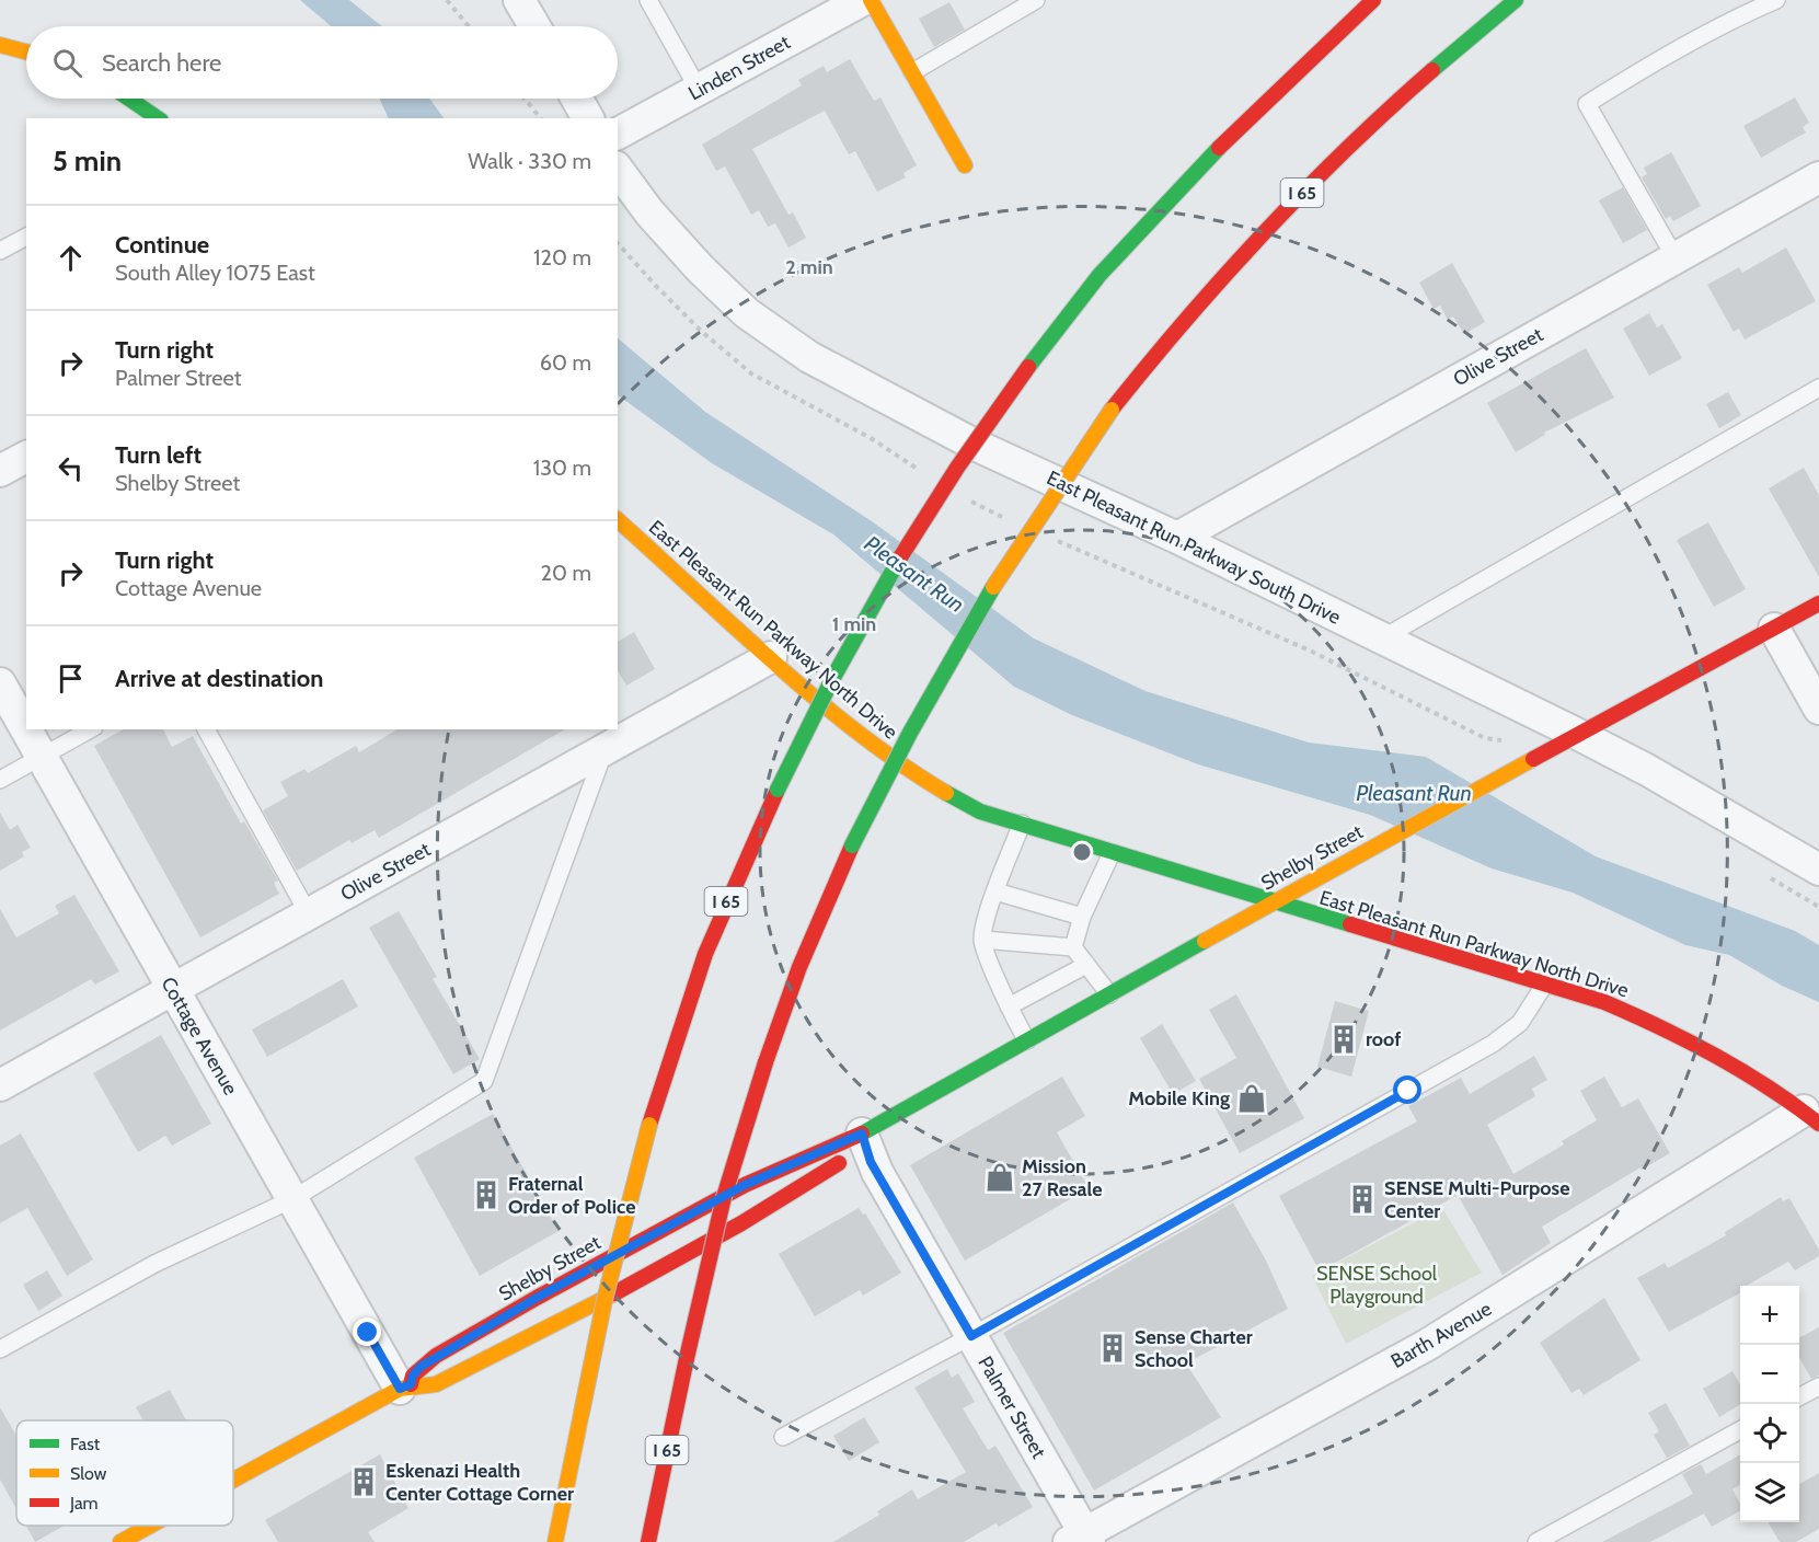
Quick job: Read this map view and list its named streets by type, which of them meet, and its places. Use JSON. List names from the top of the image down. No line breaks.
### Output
{"streets":{"main road":["I 65","East Pleasant Run Parkway North Drive","Shelby Street"],"street":["Linden Street","Olive Street","East Pleasant Run Parkway South Drive","Cottage Avenue","Barth Avenue","Palmer Street"]},"crossings":[["Olive Street","East Pleasant Run Parkway South Drive"],["Olive Street","East Pleasant Run Parkway North Drive"],["Olive Street","Cottage Avenue"],["East Pleasant Run Parkway South Drive","Shelby Street"],["East Pleasant Run Parkway North Drive","Shelby Street"],["East Pleasant Run Parkway North Drive","Barth Avenue"],["Shelby Street","Cottage Avenue"],["Shelby Street","Palmer Street"],["Barth Avenue","Palmer Street"]],"water":["Pleasant Run"],"parks":["SENSE School Playground"],"places":{"building":["roof","Fraternal Order of Police","SENSE Multi-Purpose Center","Sense Charter School","Eskenazi Health Center Cottage Corner"],"shop":["Mobile King","Mission 27 Resale"]},"legend":["Fast","Slow","Jam"],"page":{"search":"Search here","heading":["5 min","Walk · 330 m"],"list":[["Continue","South Alley 1075 East","120 m"],["Turn right","Palmer Street","60 m"],["Turn left","Shelby Street","130 m"],["Turn right","Cottage Avenue","20 m"],"Arrive at destination"],"map_buttons":["+","−"]},"rings":["2 min","1 min"]}
